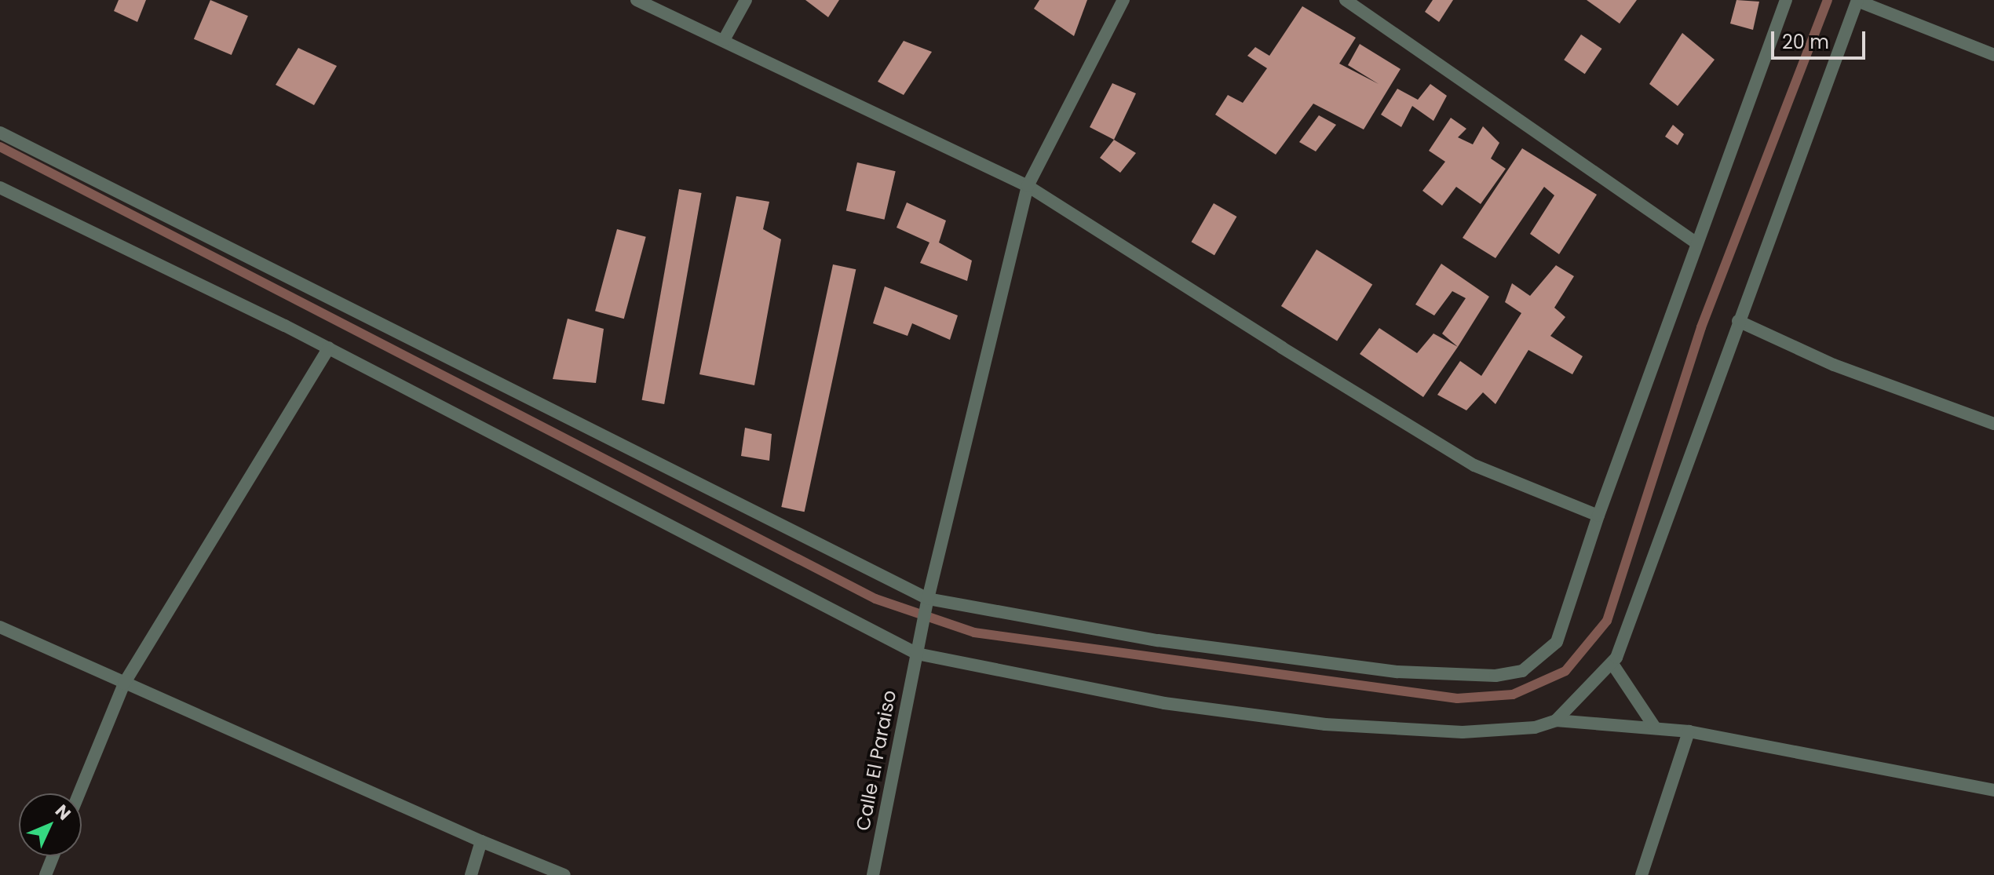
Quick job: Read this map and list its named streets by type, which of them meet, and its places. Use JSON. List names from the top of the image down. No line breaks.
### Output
{"streets":{"street":["Calle El Paraiso"]},"scale_bar":"20 m","north":"top right"}
